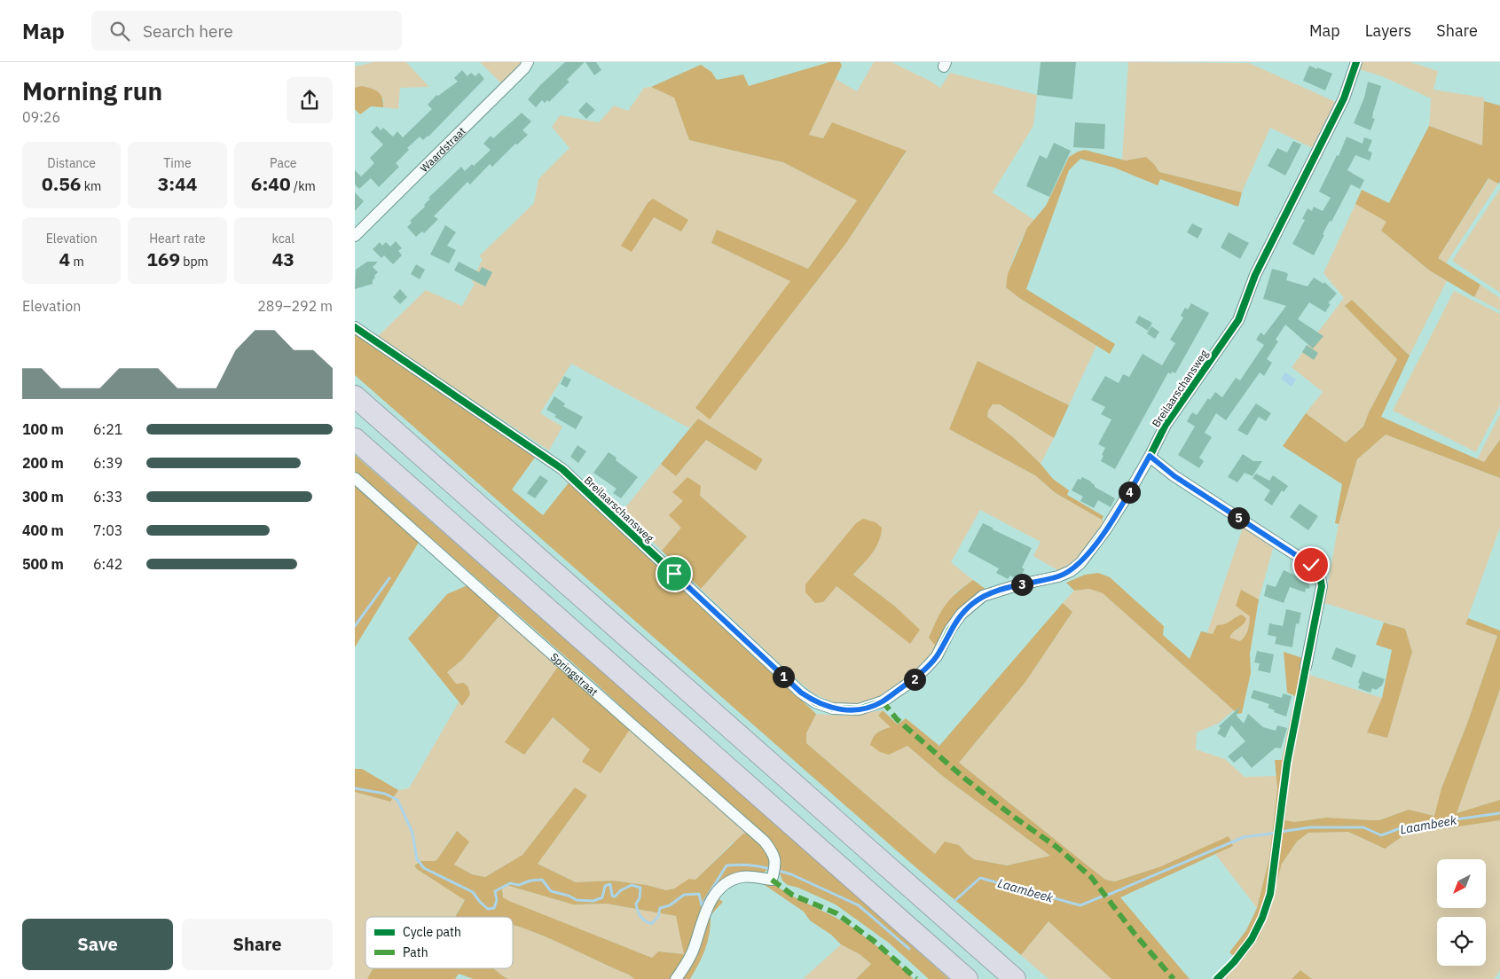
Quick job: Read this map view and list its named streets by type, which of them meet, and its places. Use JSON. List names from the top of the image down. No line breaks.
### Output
{"streets":{"street":["Waardstraat","Breilaarschansweg","Springstraat"]},"water":["Laambeek"],"legend":["Cycle path","Path"],"north":"bottom left","page":{"header":"Map","search":"Search here","nav":["Map","Layers","Share"],"heading":["Morning run","09:26"],"stats":[["Distance","0.56 km"],["Time","3:44"],["Pace","6:40 /km"],["Elevation","4 m"],["Heart rate","169 bpm"],["kcal","43"]],"chart":["Elevation","289–292 m"],"list":[{"name":"100 m","note":"6:21"},{"name":"200 m","note":"6:39"},{"name":"300 m","note":"6:33"},{"name":"400 m","note":"7:03"},{"name":"500 m","note":"6:42"}],"pins":["4","5","3","1","2"],"buttons":["Save","Share"]}}
